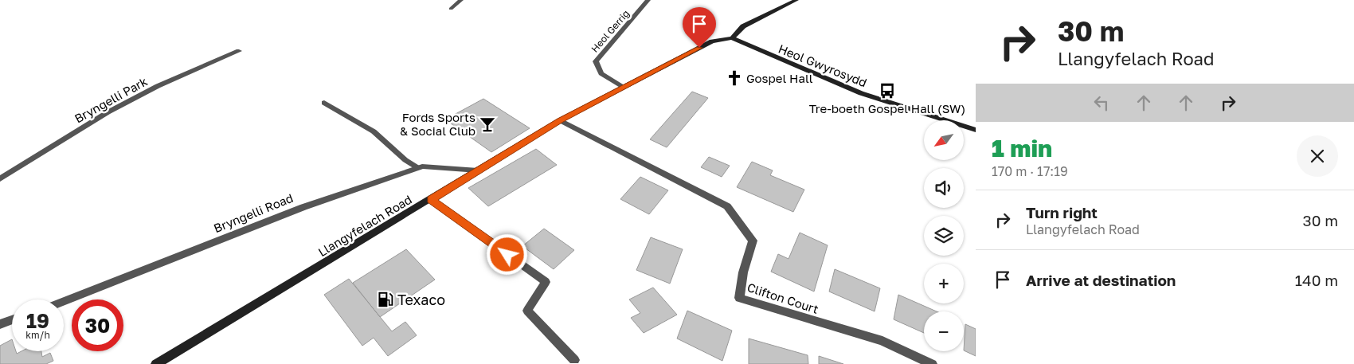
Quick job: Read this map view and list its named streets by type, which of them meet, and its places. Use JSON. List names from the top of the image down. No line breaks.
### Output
{"streets":{"main road":["Heol Gwyrosydd","Llangyfelach Road"],"street":["Heol Gerrig","Bryngelli Park","Bryngelli Road","Clifton Court"]},"crossings":[["Heol Gerrig","Llangyfelach Road"],["Heol Gwyrosydd","Llangyfelach Road"],["Bryngelli Road","Llangyfelach Road"],["Llangyfelach Road","Clifton Court"]],"places":{"church":["Gospel Hall"],"bus stop":["Tre-boeth Gospel Hall (SW)"],"bar":["Fords Sports & Social Club"],"fuel station":["Texaco"]},"north":"bottom left","page":{"turn":["30 m","Llangyfelach Road"],"map_buttons":["+","−"],"heading":["1 min","170 m · 17:19"],"list":[{"name":"Turn right","note":"Llangyfelach Road","value":"30 m"},{"name":"Arrive at destination","value":"140 m"}],"speed":"19 km/h","limit":"30"}}
